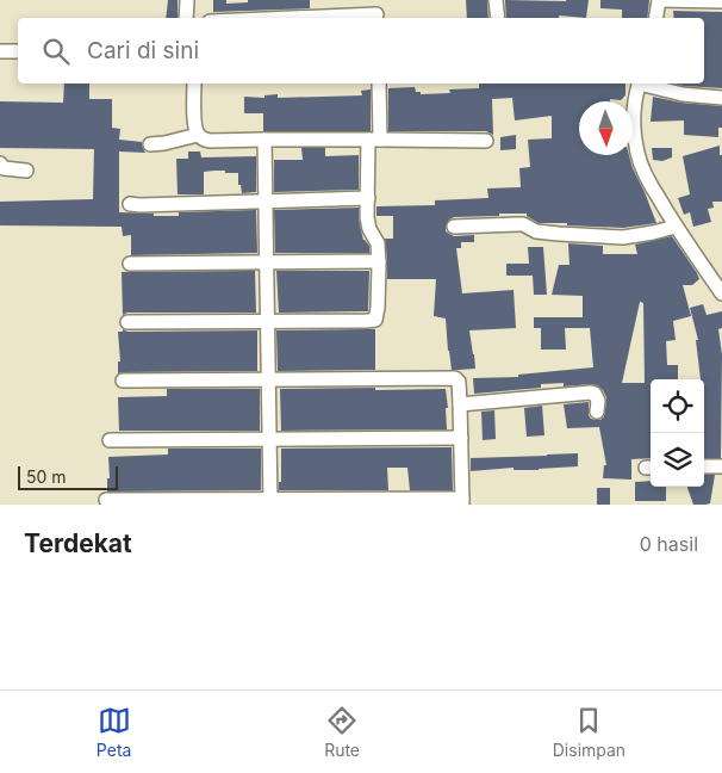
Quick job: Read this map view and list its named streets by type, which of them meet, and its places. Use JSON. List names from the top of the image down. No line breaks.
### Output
{"scale_bar":"50 m","north":"bottom","page":{"search":"Cari di sini","scale":"50 m","heading":["Terdekat","0 hasil"],"nav":["Peta","Rute","Disimpan"]}}
